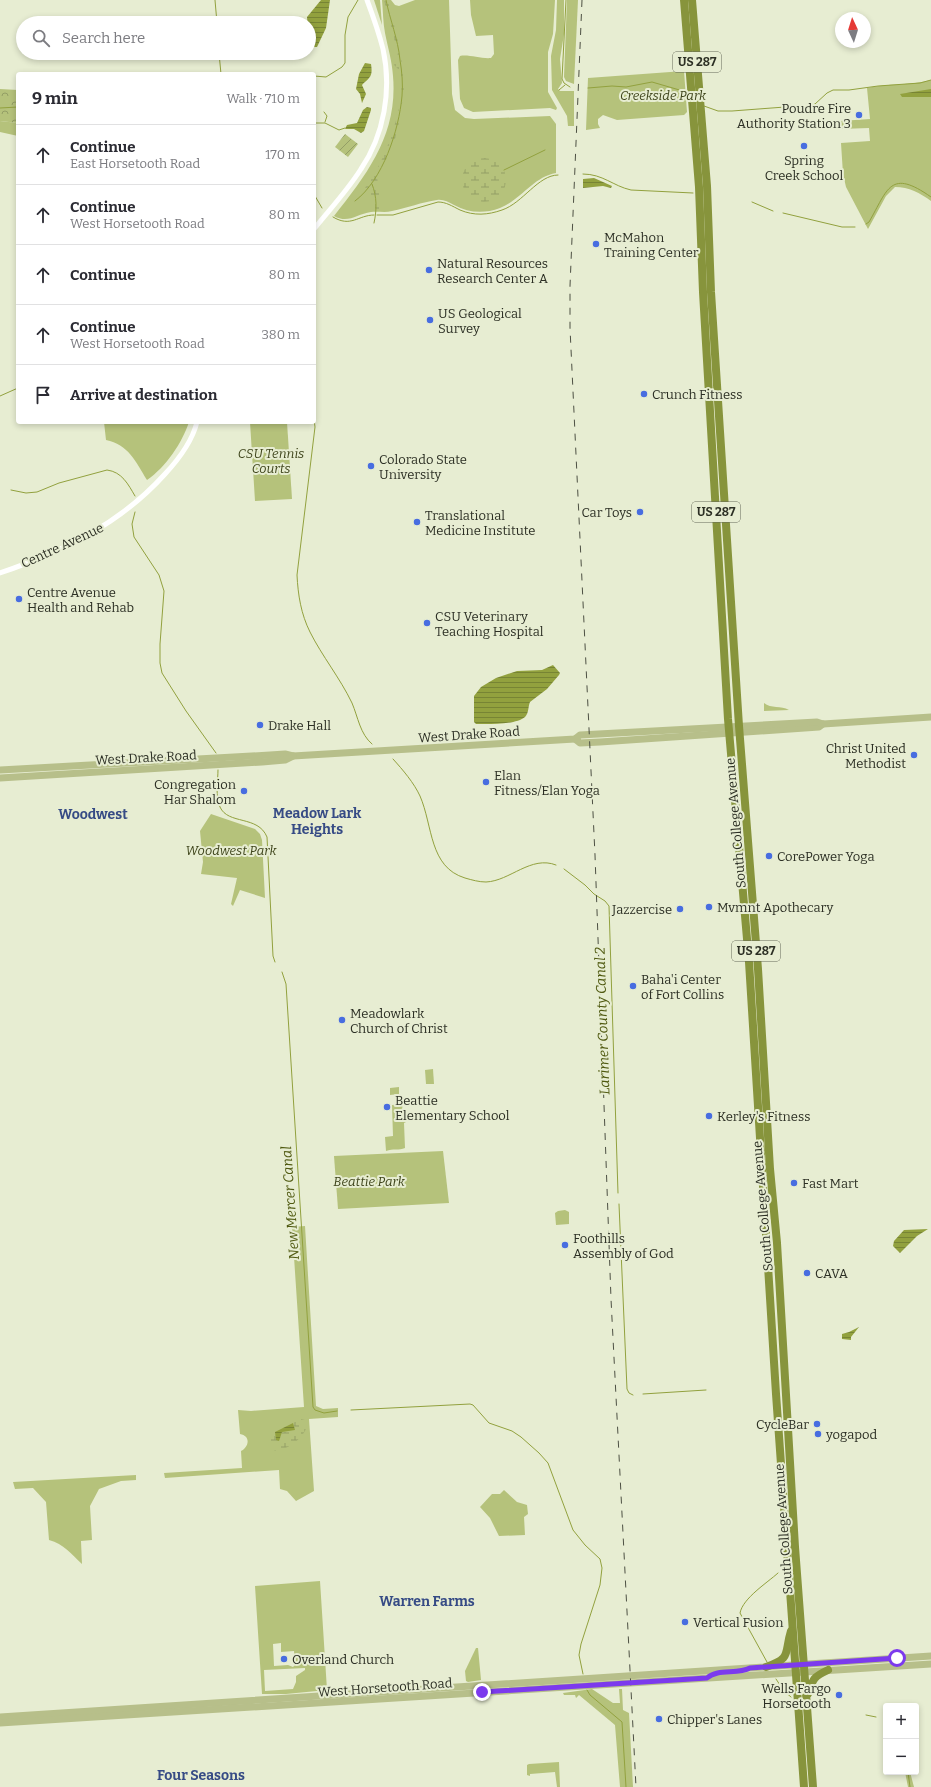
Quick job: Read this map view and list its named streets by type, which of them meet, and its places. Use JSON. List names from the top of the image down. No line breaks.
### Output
{"streets":{"highway":["US 287","South College Avenue"],"main road":["West Drake Road","West Horsetooth Road"],"street":["Centre Avenue"]},"crossings":[["West Drake Road","South College Avenue"],["South College Avenue","West Horsetooth Road"]],"districts":["Meadow Lark Heights","Woodwest","Warren Farms","Four Seasons"],"water":["Larimer County Canal 2","New Mercer Canal"],"parks":["Creekside Park","CSU Tennis Courts","Woodwest Park","Beattie Park"],"places":["Poudre Fire Authority Station 3","Spring Creek School","McMahon Training Center","Natural Resources Research Center A","US Geological Survey","Crunch Fitness","Colorado State University","Car Toys","Translational Medicine Institute","Centre Avenue Health and Rehab","CSU Veterinary Teaching Hospital","Drake Hall","Christ United Methodist","Elan Fitness/Elan Yoga","Congregation Har Shalom","CorePower Yoga","Mvmnt Apothecary","Jazzercise","Baha'i Center of Fort Collins","Meadowlark Church of Christ","Beattie Elementary School","Kerley's Fitness","Fast Mart","Foothills Assembly of God","CAVA","CycleBar","yogapod","Vertical Fusion","Overland Church","Wells Fargo Horsetooth","Chipper's Lanes"],"north":"top","page":{"search":"Search here","heading":["9 min","Walk · 710 m"],"list":[["Continue","East Horsetooth Road","170 m"],["Continue","West Horsetooth Road","80 m"],["Continue","80 m"],["Continue","West Horsetooth Road","380 m"],"Arrive at destination"],"map_buttons":["+","−"]}}
